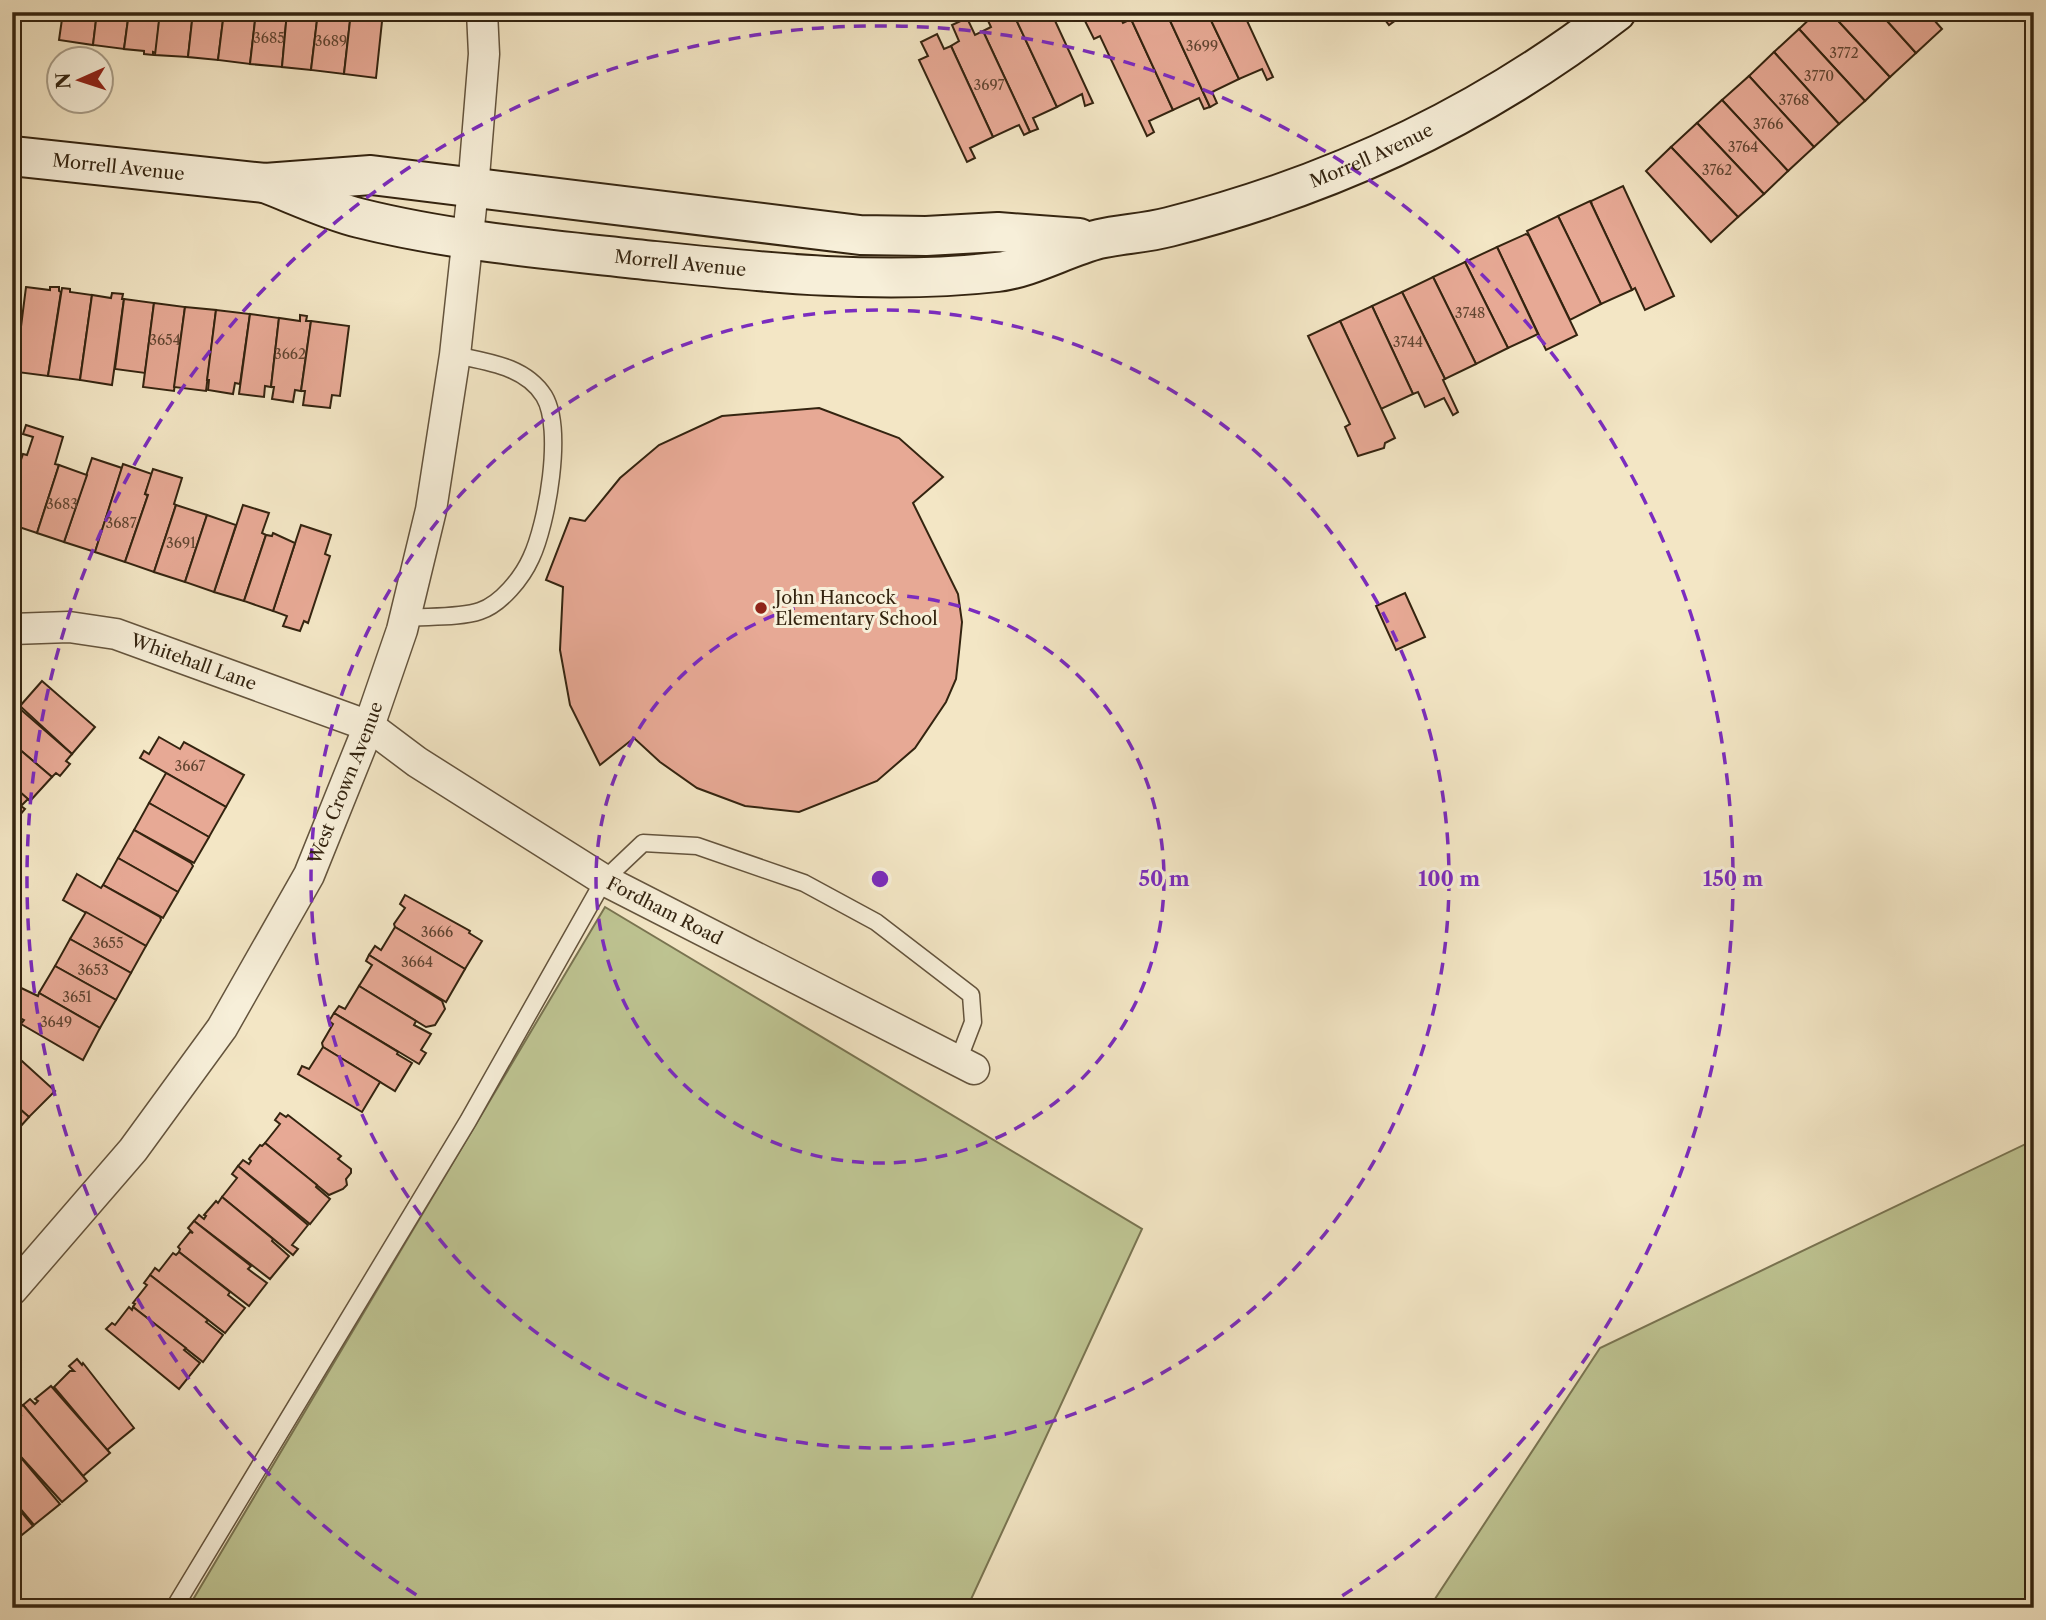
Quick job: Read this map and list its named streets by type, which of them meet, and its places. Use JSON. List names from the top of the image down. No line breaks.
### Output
{"streets":{"street":["Morrell Avenue","Whitehall Lane","West Crown Avenue","Fordham Road"]},"crossings":[["Morrell Avenue","West Crown Avenue"],["Whitehall Lane","West Crown Avenue"],["Whitehall Lane","Fordham Road"],["West Crown Avenue","Fordham Road"]],"places":["John Hancock Elementary School"],"house_numbers":["3685","3689","3699","3772","3770","3697","3768","3766","3764","3762","3748","3654","3744","3662","3683","3687","3691","3667","3666","3655","3664","3653","3651","3649"],"north":"left","rings":["50 m","100 m","150 m"]}
